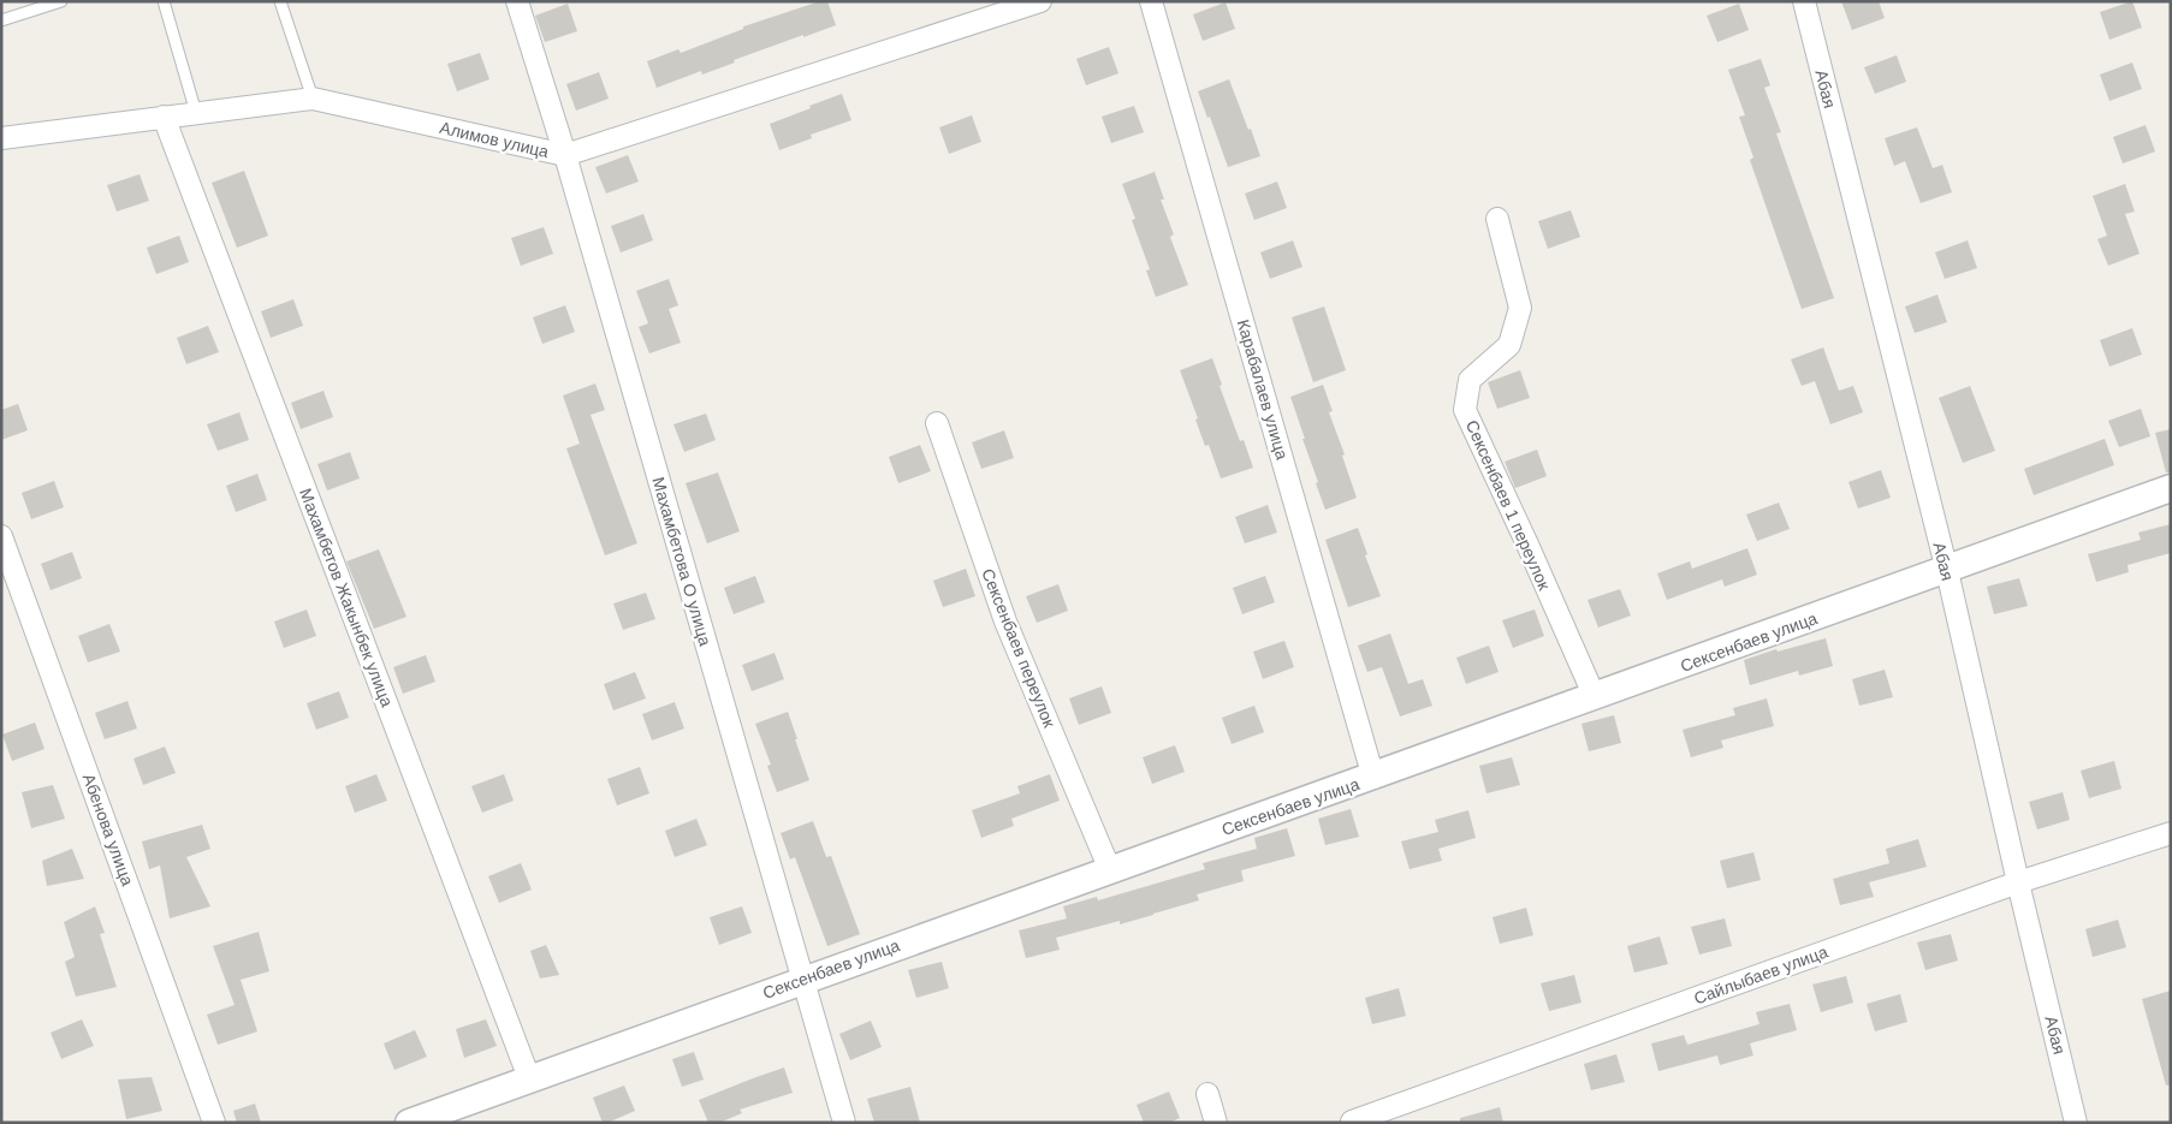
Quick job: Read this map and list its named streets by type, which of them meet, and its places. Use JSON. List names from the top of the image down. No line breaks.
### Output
{"streets":{"street":["Абая","Алимов улица","Карабалаев улица","Сексенбаев 1 переулок","Махамбетова О улица","Махамбетов Жакынбек улица","Сексенбаев улица","Сексенбаев переулок","Абенова улица","Сайлыбаев улица"]},"crossings":[["Абая","Сексенбаев улица"],["Абая","Сайлыбаев улица"],["Алимов улица","Махамбетова О улица"],["Алимов улица","Махамбетов Жакынбек улица"],["Карабалаев улица","Сексенбаев улица"],["Сексенбаев 1 переулок","Сексенбаев улица"],["Махамбетова О улица","Сексенбаев улица"],["Махамбетов Жакынбек улица","Сексенбаев улица"],["Сексенбаев улица","Сексенбаев переулок"]]}
